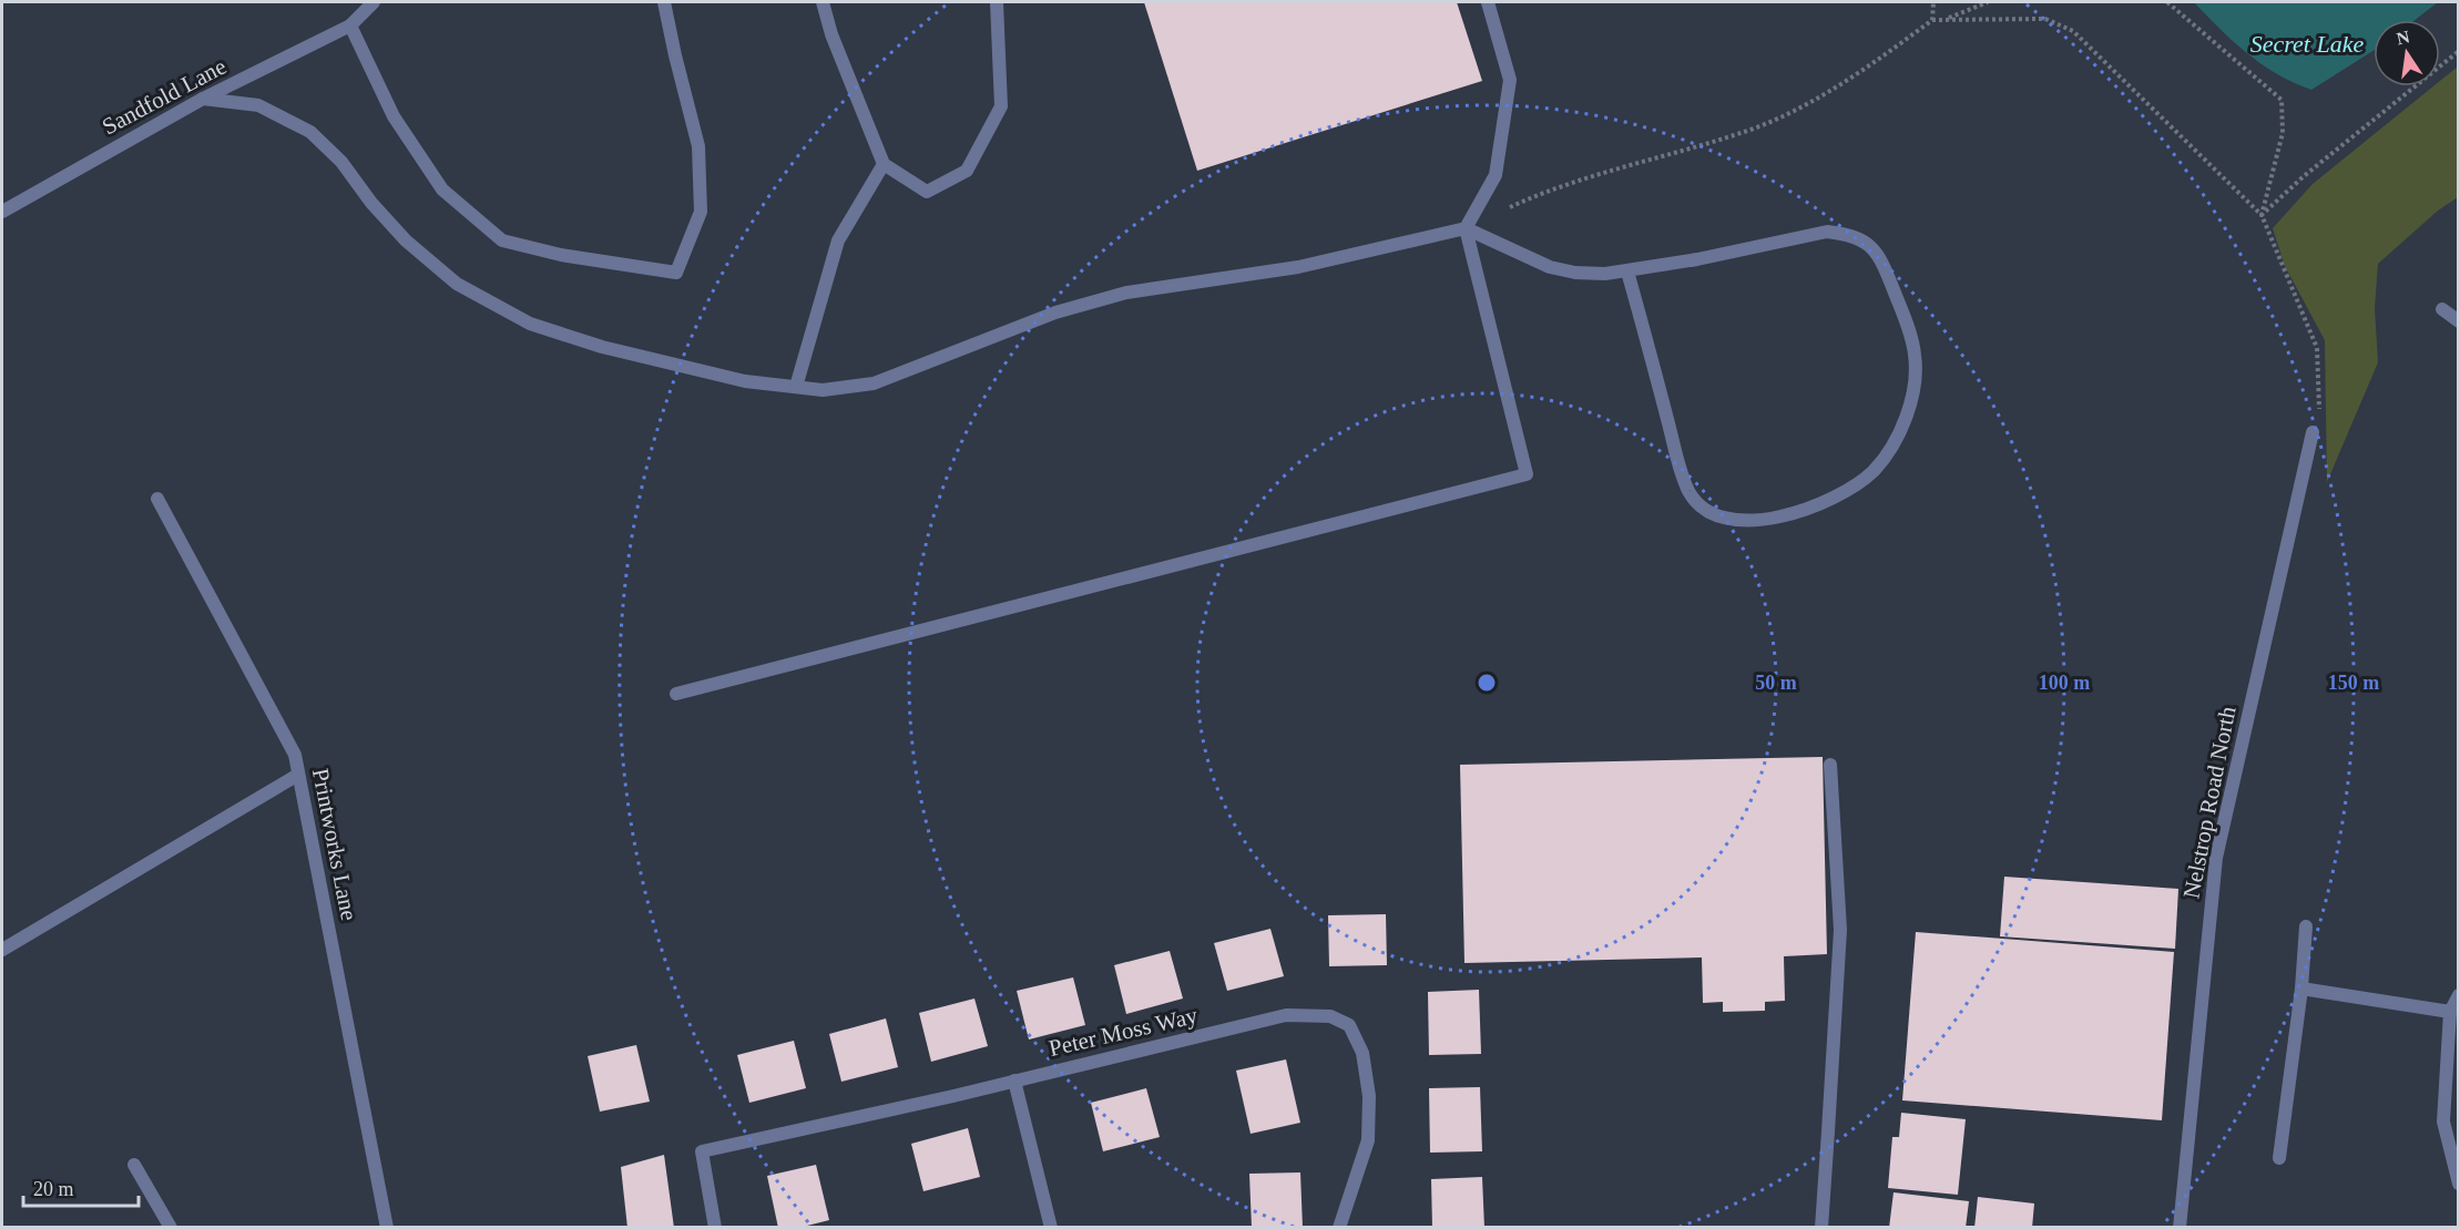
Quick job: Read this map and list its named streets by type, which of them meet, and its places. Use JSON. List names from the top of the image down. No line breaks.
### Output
{"streets":{"street":["Sandfold Lane","Nelstrop Road North","Printworks Lane","Peter Moss Way"]},"water":["Secret Lake"],"scale_bar":"20 m","north":"top","rings":["50 m","100 m","150 m"]}
